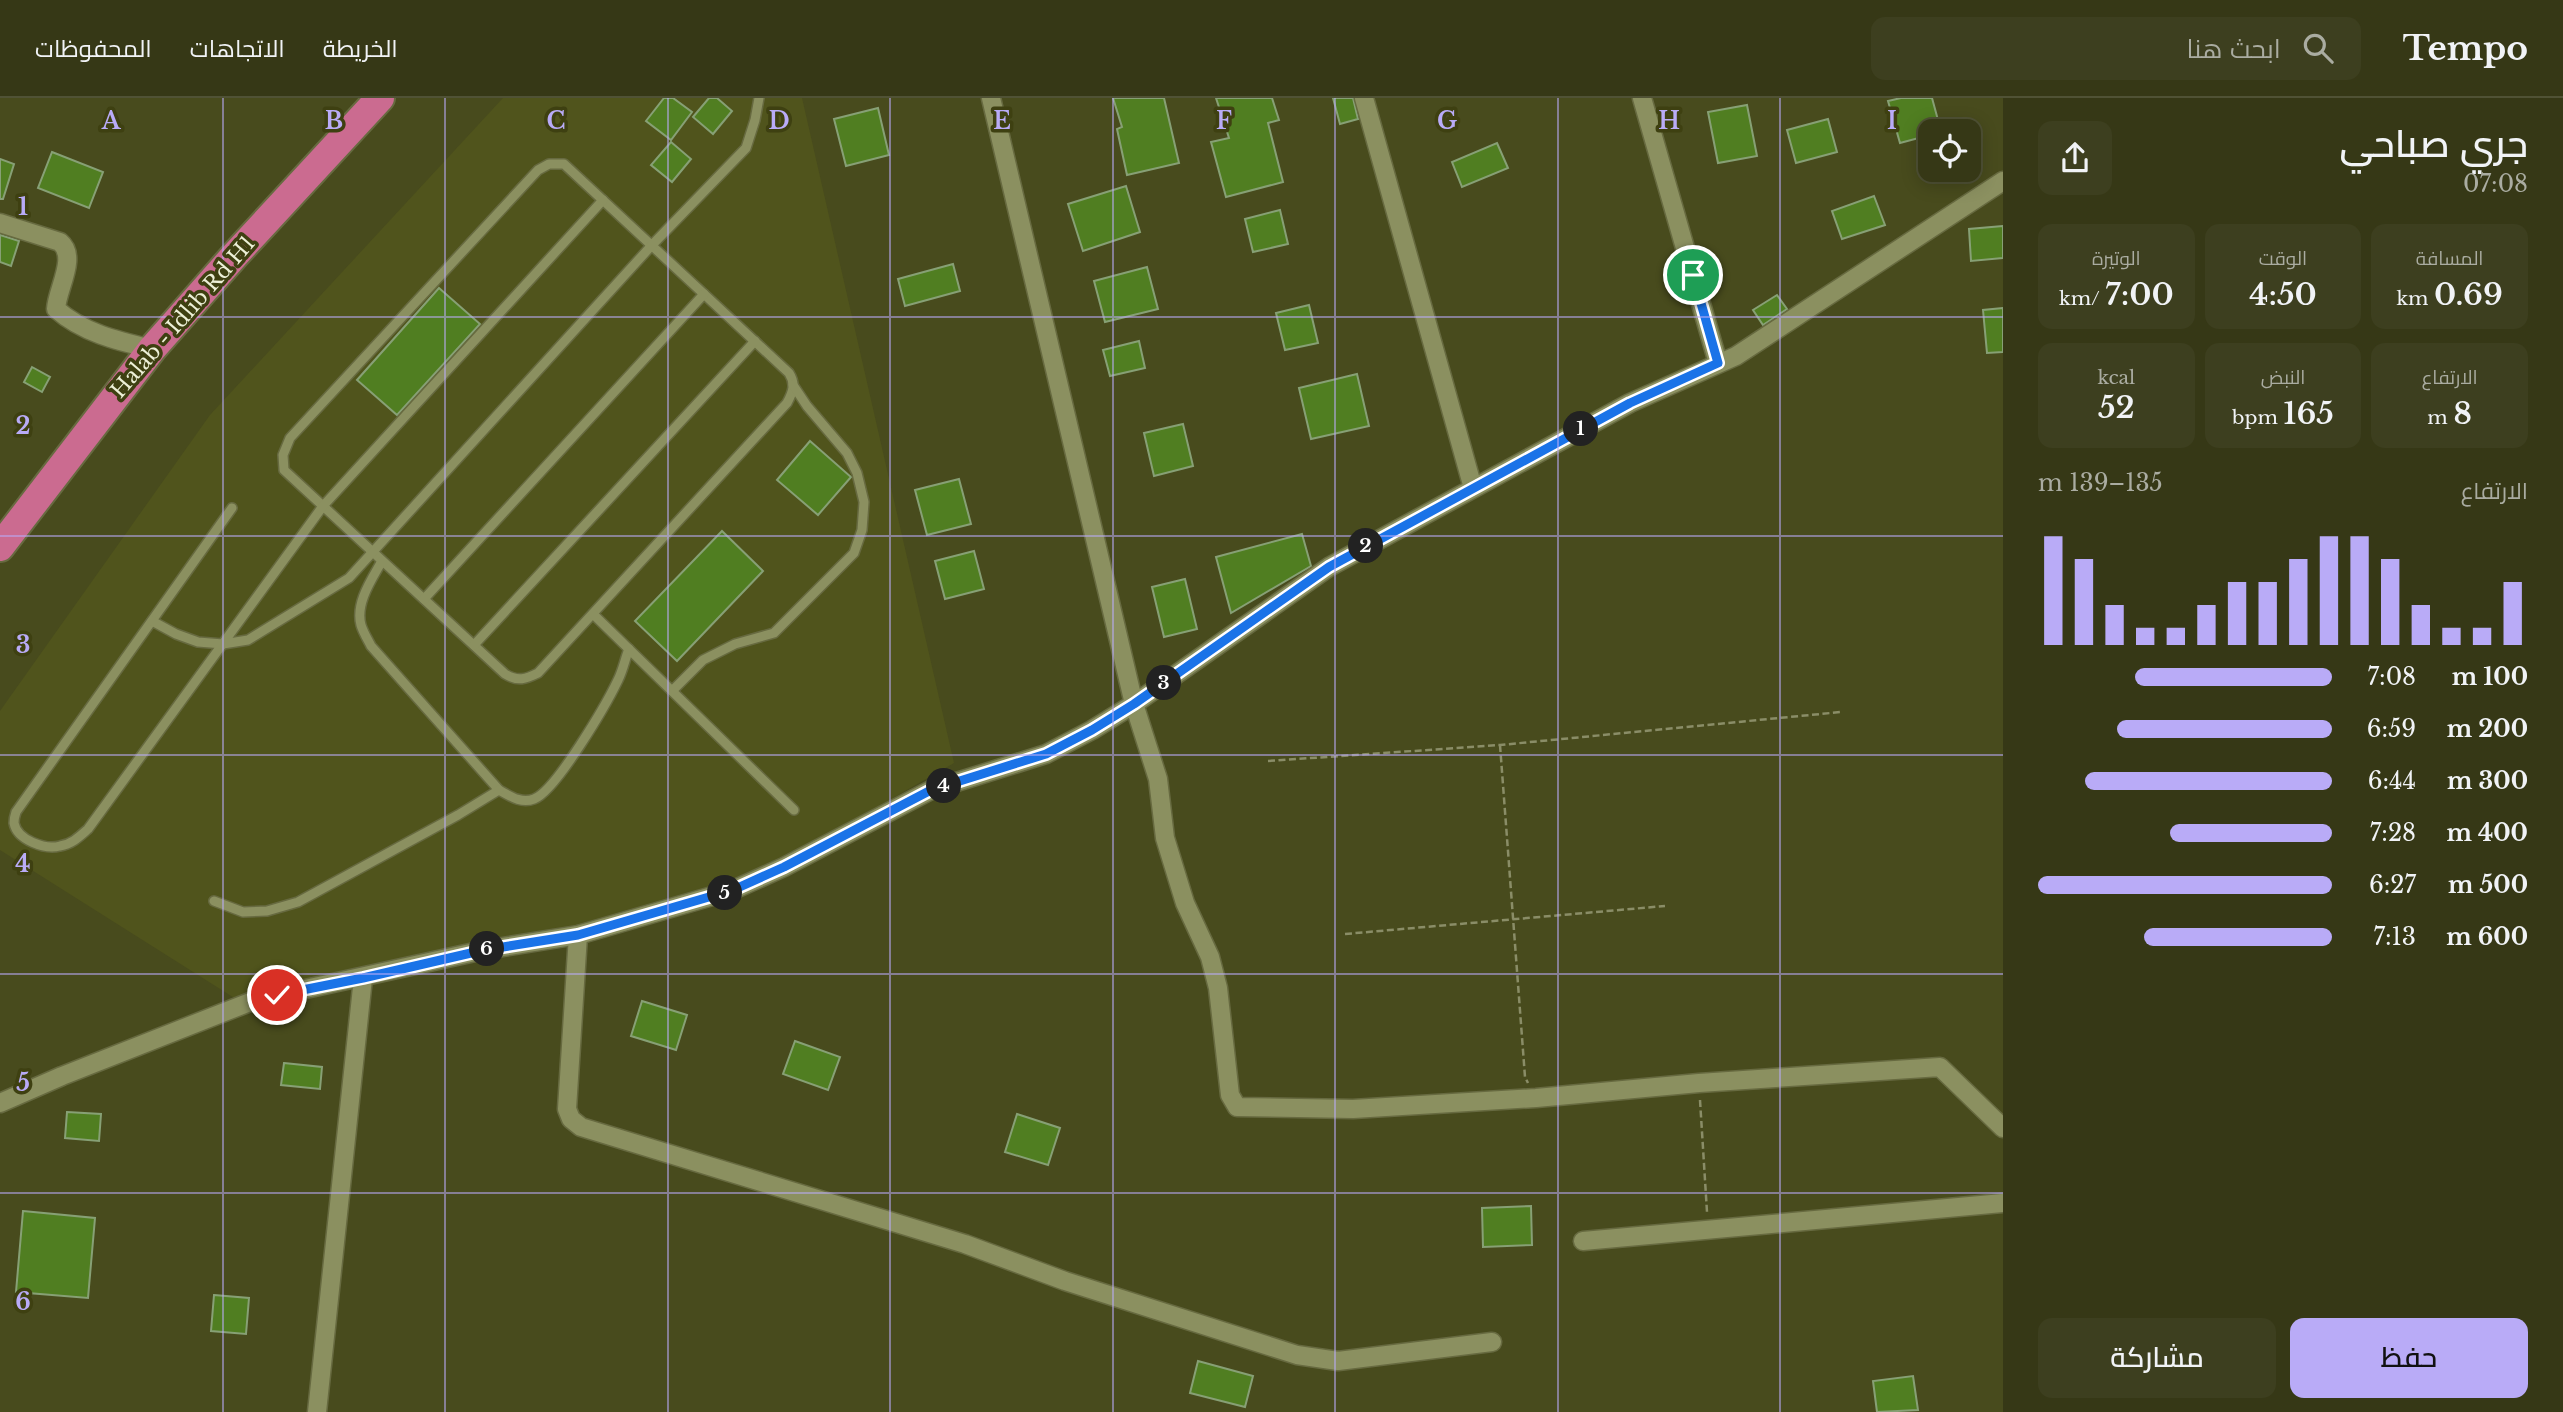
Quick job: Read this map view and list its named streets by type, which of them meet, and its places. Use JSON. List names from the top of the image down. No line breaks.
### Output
{"streets":{"highway":["Halab - Idlib Rd H1"]},"page":{"header":"Tempo","search":"ابحث هنا","nav":["الخريطة","الاتجاهات","المحفوظات"],"heading":["جري صباحي","07:08"],"stats":[["المسافة","0.69 km"],["الوقت","4:50"],["الوتيرة","7:00 /km"],["الارتفاع","8 m"],["النبض","165 bpm"],["kcal","52"]],"pins":["1","2","3","4","5","6"],"chart":["الارتفاع","135–139 m"],"list":[{"name":"100 m","note":"7:08"},{"name":"200 m","note":"6:59"},{"name":"300 m","note":"6:44"},{"name":"400 m","note":"7:28"},{"name":"500 m","note":"6:27"},{"name":"600 m","note":"7:13"}],"buttons":["حفظ","مشاركة"]},"grid":{"columns":["A","B","C","D","E","F","G","H","I"],"rows":["1","2","3","4","5","6"]}}
